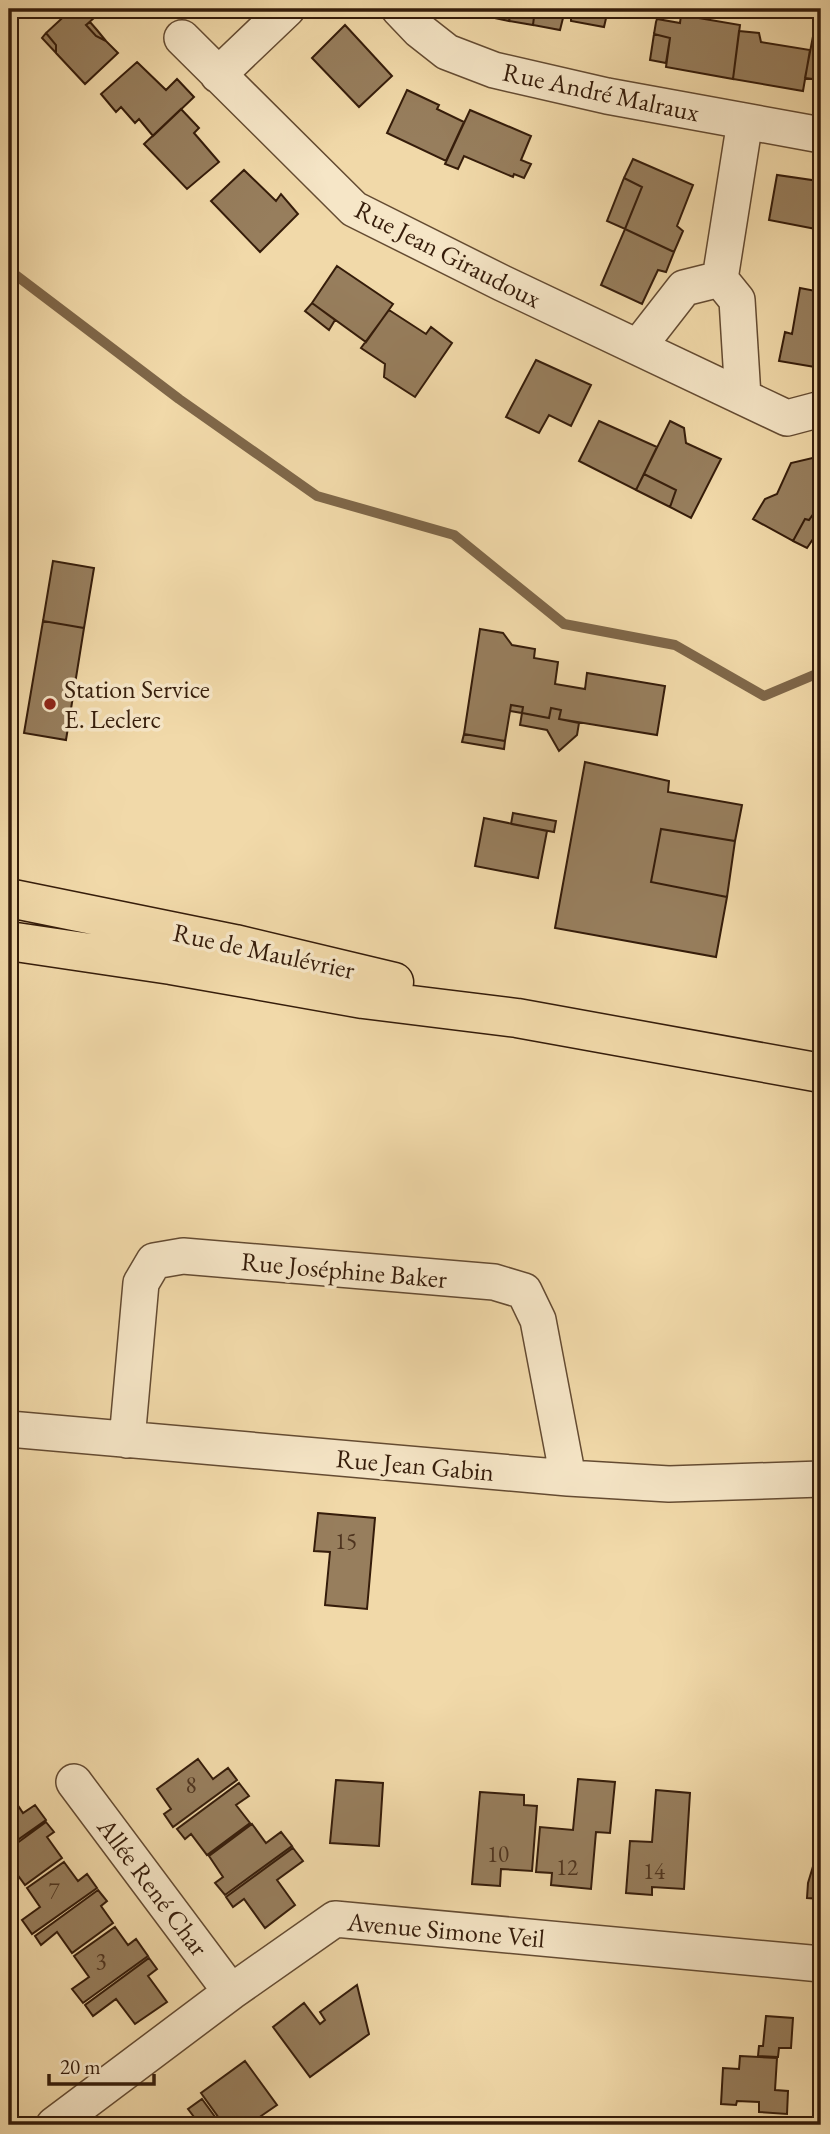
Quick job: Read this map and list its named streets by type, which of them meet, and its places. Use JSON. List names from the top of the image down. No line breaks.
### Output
{"streets":{"main road":["Rue de Maulévrier"],"street":["Rue André Malraux","Rue Jean Giraudoux","Rue Joséphine Baker","Rue Jean Gabin","Allée René Char","Avenue Simone Veil"]},"crossings":[["Rue Joséphine Baker","Rue Jean Gabin"],["Allée René Char","Avenue Simone Veil"]],"places":["Station Service E. Leclerc"],"house_numbers":["15","8","10","12","14","7","3"],"scale_bar":"20 m"}
